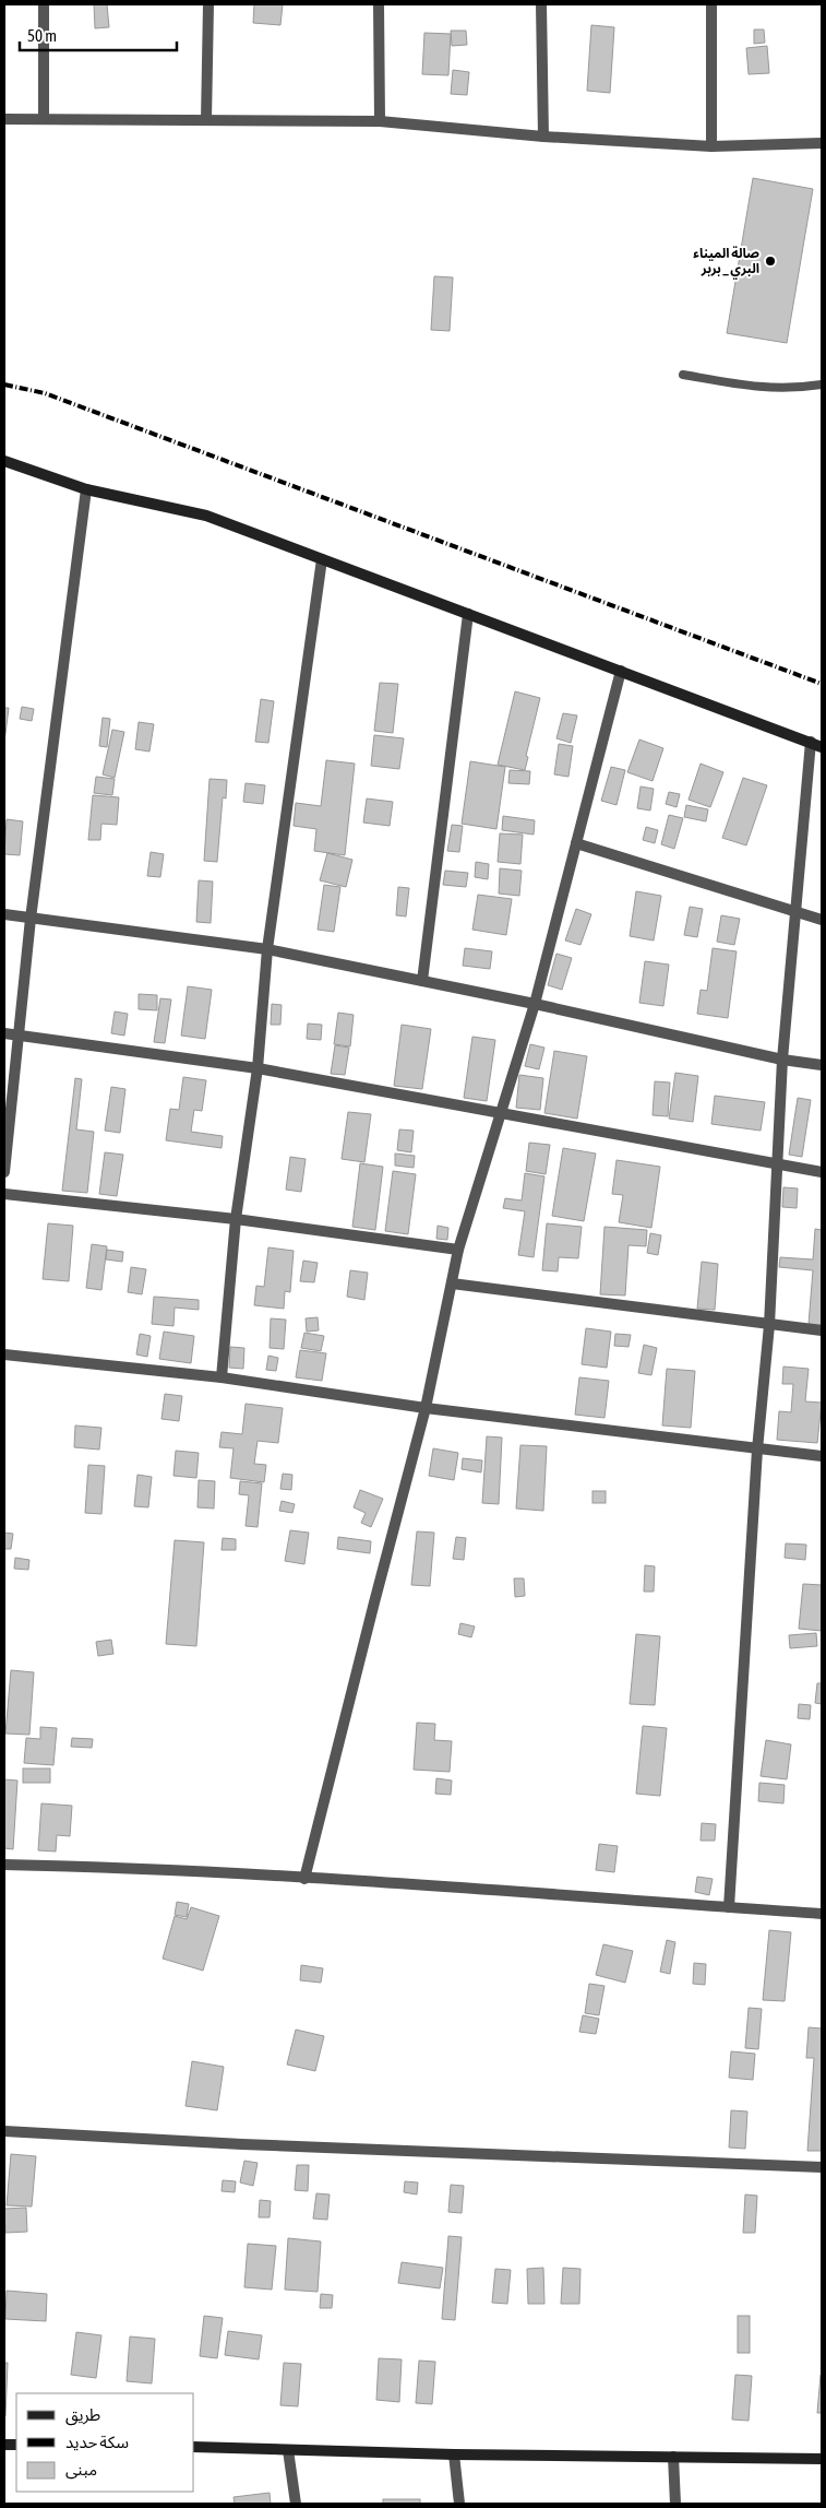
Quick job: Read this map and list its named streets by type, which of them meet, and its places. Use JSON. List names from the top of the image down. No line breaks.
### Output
{"places":["صالة الميناء البري _ بربر"],"legend":["طريق","سكة حديد","مبنى"],"scale_bar":"50 m"}
